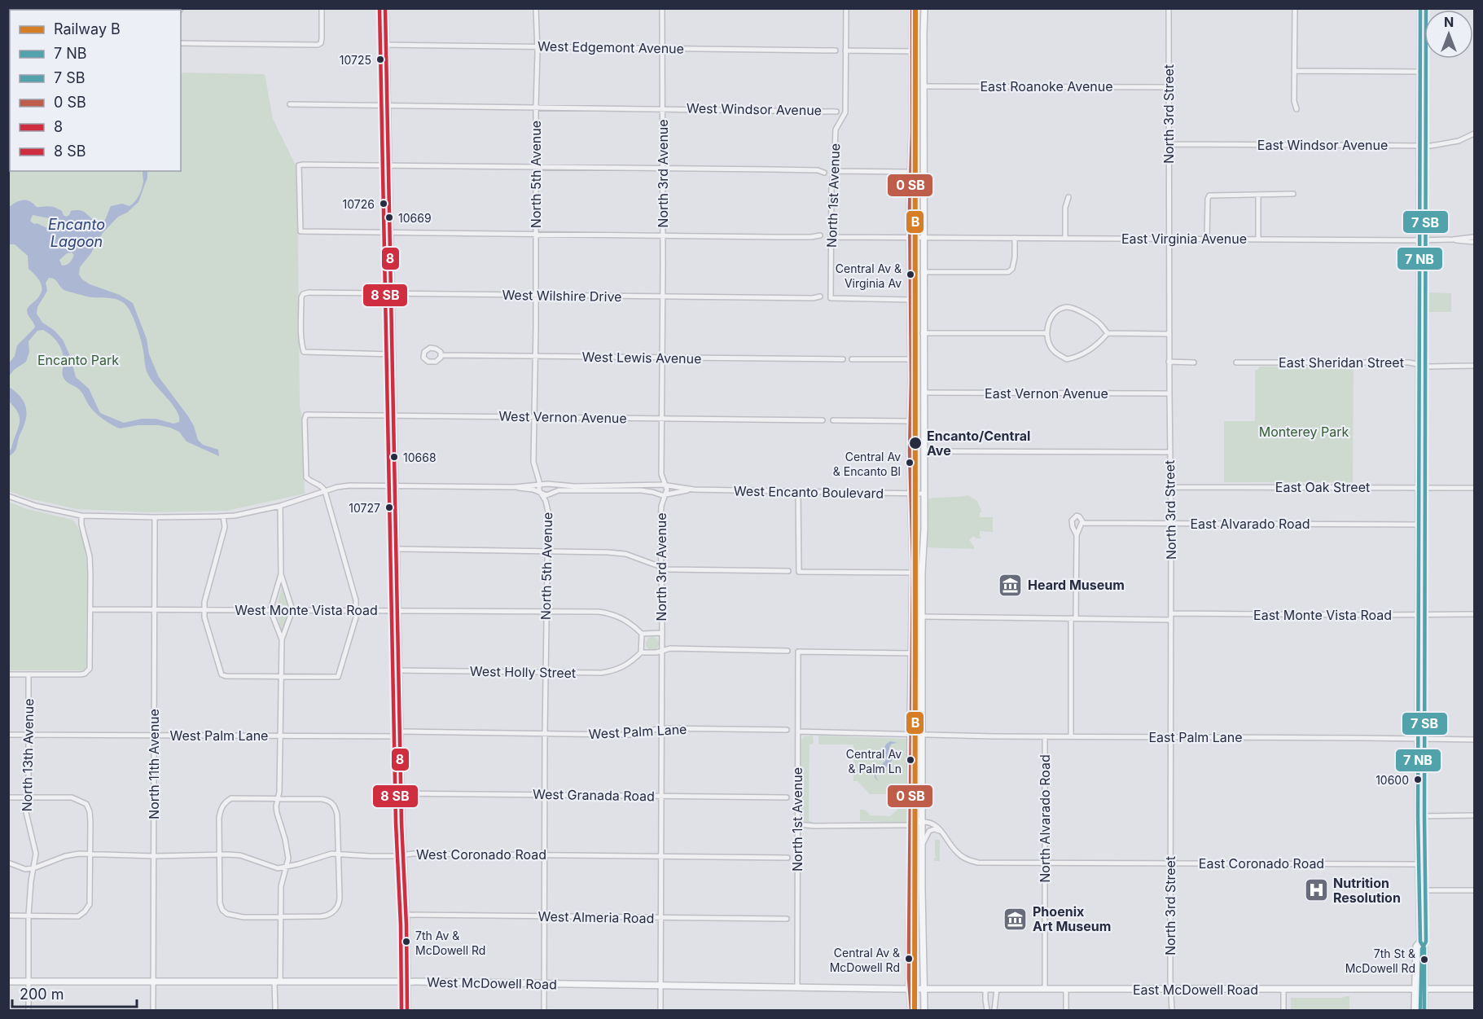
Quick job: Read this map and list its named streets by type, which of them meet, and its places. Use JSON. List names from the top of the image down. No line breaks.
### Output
{"streets":{"main road":["West McDowell Road","East McDowell Road"],"street":["West Edgemont Avenue","East Roanoke Avenue","West Windsor Avenue","North 3rd Street","East Windsor Avenue","North 3rd Avenue","North 5th Avenue","North 1st Avenue","East Virginia Avenue","West Wilshire Drive","West Lewis Avenue","East Sheridan Street","East Vernon Avenue","West Vernon Avenue","East Oak Street","West Encanto Boulevard","East Alvarado Road","West Monte Vista Road","East Monte Vista Road","West Holly Street","West Palm Lane","East Palm Lane","North 13th Avenue","North 11th Avenue","West Granada Road","North Alvarado Road","West Coronado Road","East Coronado Road","West Almeria Road"]},"crossings":[["West Edgemont Avenue","North 3rd Avenue"],["West Edgemont Avenue","North 5th Avenue"],["East Roanoke Avenue","North 3rd Street"],["West Windsor Avenue","North 3rd Avenue"],["West Windsor Avenue","North 5th Avenue"],["North 3rd Street","East Windsor Avenue"],["North 3rd Street","East Virginia Avenue"],["North 3rd Street","East Vernon Avenue"],["North 3rd Street","East Oak Street"],["North 3rd Street","East Alvarado Road"],["North 3rd Street","East Monte Vista Road"],["North 3rd Street","East Palm Lane"],["North 3rd Street","East Coronado Road"],["North 3rd Street","East McDowell Road"],["North 3rd Avenue","West Wilshire Drive"],["North 3rd Avenue","West Lewis Avenue"],["North 3rd Avenue","West Vernon Avenue"],["North 3rd Avenue","West Encanto Boulevard"],["North 3rd Avenue","West Palm Lane"],["North 3rd Avenue","West Granada Road"],["North 3rd Avenue","West Coronado Road"],["North 3rd Avenue","West Almeria Road"],["North 3rd Avenue","West McDowell Road"],["North 5th Avenue","West Wilshire Drive"],["North 5th Avenue","West Lewis Avenue"],["North 5th Avenue","West Vernon Avenue"],["North 5th Avenue","West Encanto Boulevard"],["North 5th Avenue","West Monte Vista Road"],["North 5th Avenue","West Holly Street"],["North 5th Avenue","West Palm Lane"],["North 5th Avenue","West Granada Road"],["North 5th Avenue","West Coronado Road"],["North 5th Avenue","West Almeria Road"],["North 5th Avenue","West McDowell Road"],["North 1st Avenue","East Virginia Avenue"],["North 1st Avenue","West McDowell Road"],["West Vernon Avenue","West Encanto Boulevard"],["West Encanto Boulevard","North 11th Avenue"],["West Monte Vista Road","North 11th Avenue"],["West Palm Lane","North 13th Avenue"],["West Palm Lane","North 11th Avenue"],["East Palm Lane","North Alvarado Road"],["North 13th Avenue","West Coronado Road"],["North 13th Avenue","West McDowell Road"],["North 11th Avenue","West Coronado Road"],["North 11th Avenue","West McDowell Road"],["North Alvarado Road","East Coronado Road"],["North Alvarado Road","East McDowell Road"],["West McDowell Road","East McDowell Road"]],"water":["Encanto Lagoon"],"parks":["Encanto Park","Monterey Park"],"places":{"other":["10725","10726","10669","Central Av & Virginia Av","Encanto/Central Ave","10668","Central Av & Encanto Bl","10727","Central Av & Palm Ln","10600","7th Av & McDowell Rd","Central Av & McDowell Rd","7th St & McDowell Rd"],"museum":["Heard Museum","Phoenix Art Museum"],"hospital":["Nutrition Resolution"]},"lines":["rail line B","transit line 8"],"legend":["Railway B","7 NB","7 SB","0 SB","8","8 SB"],"scale_bar":"200 m","north":"top"}
